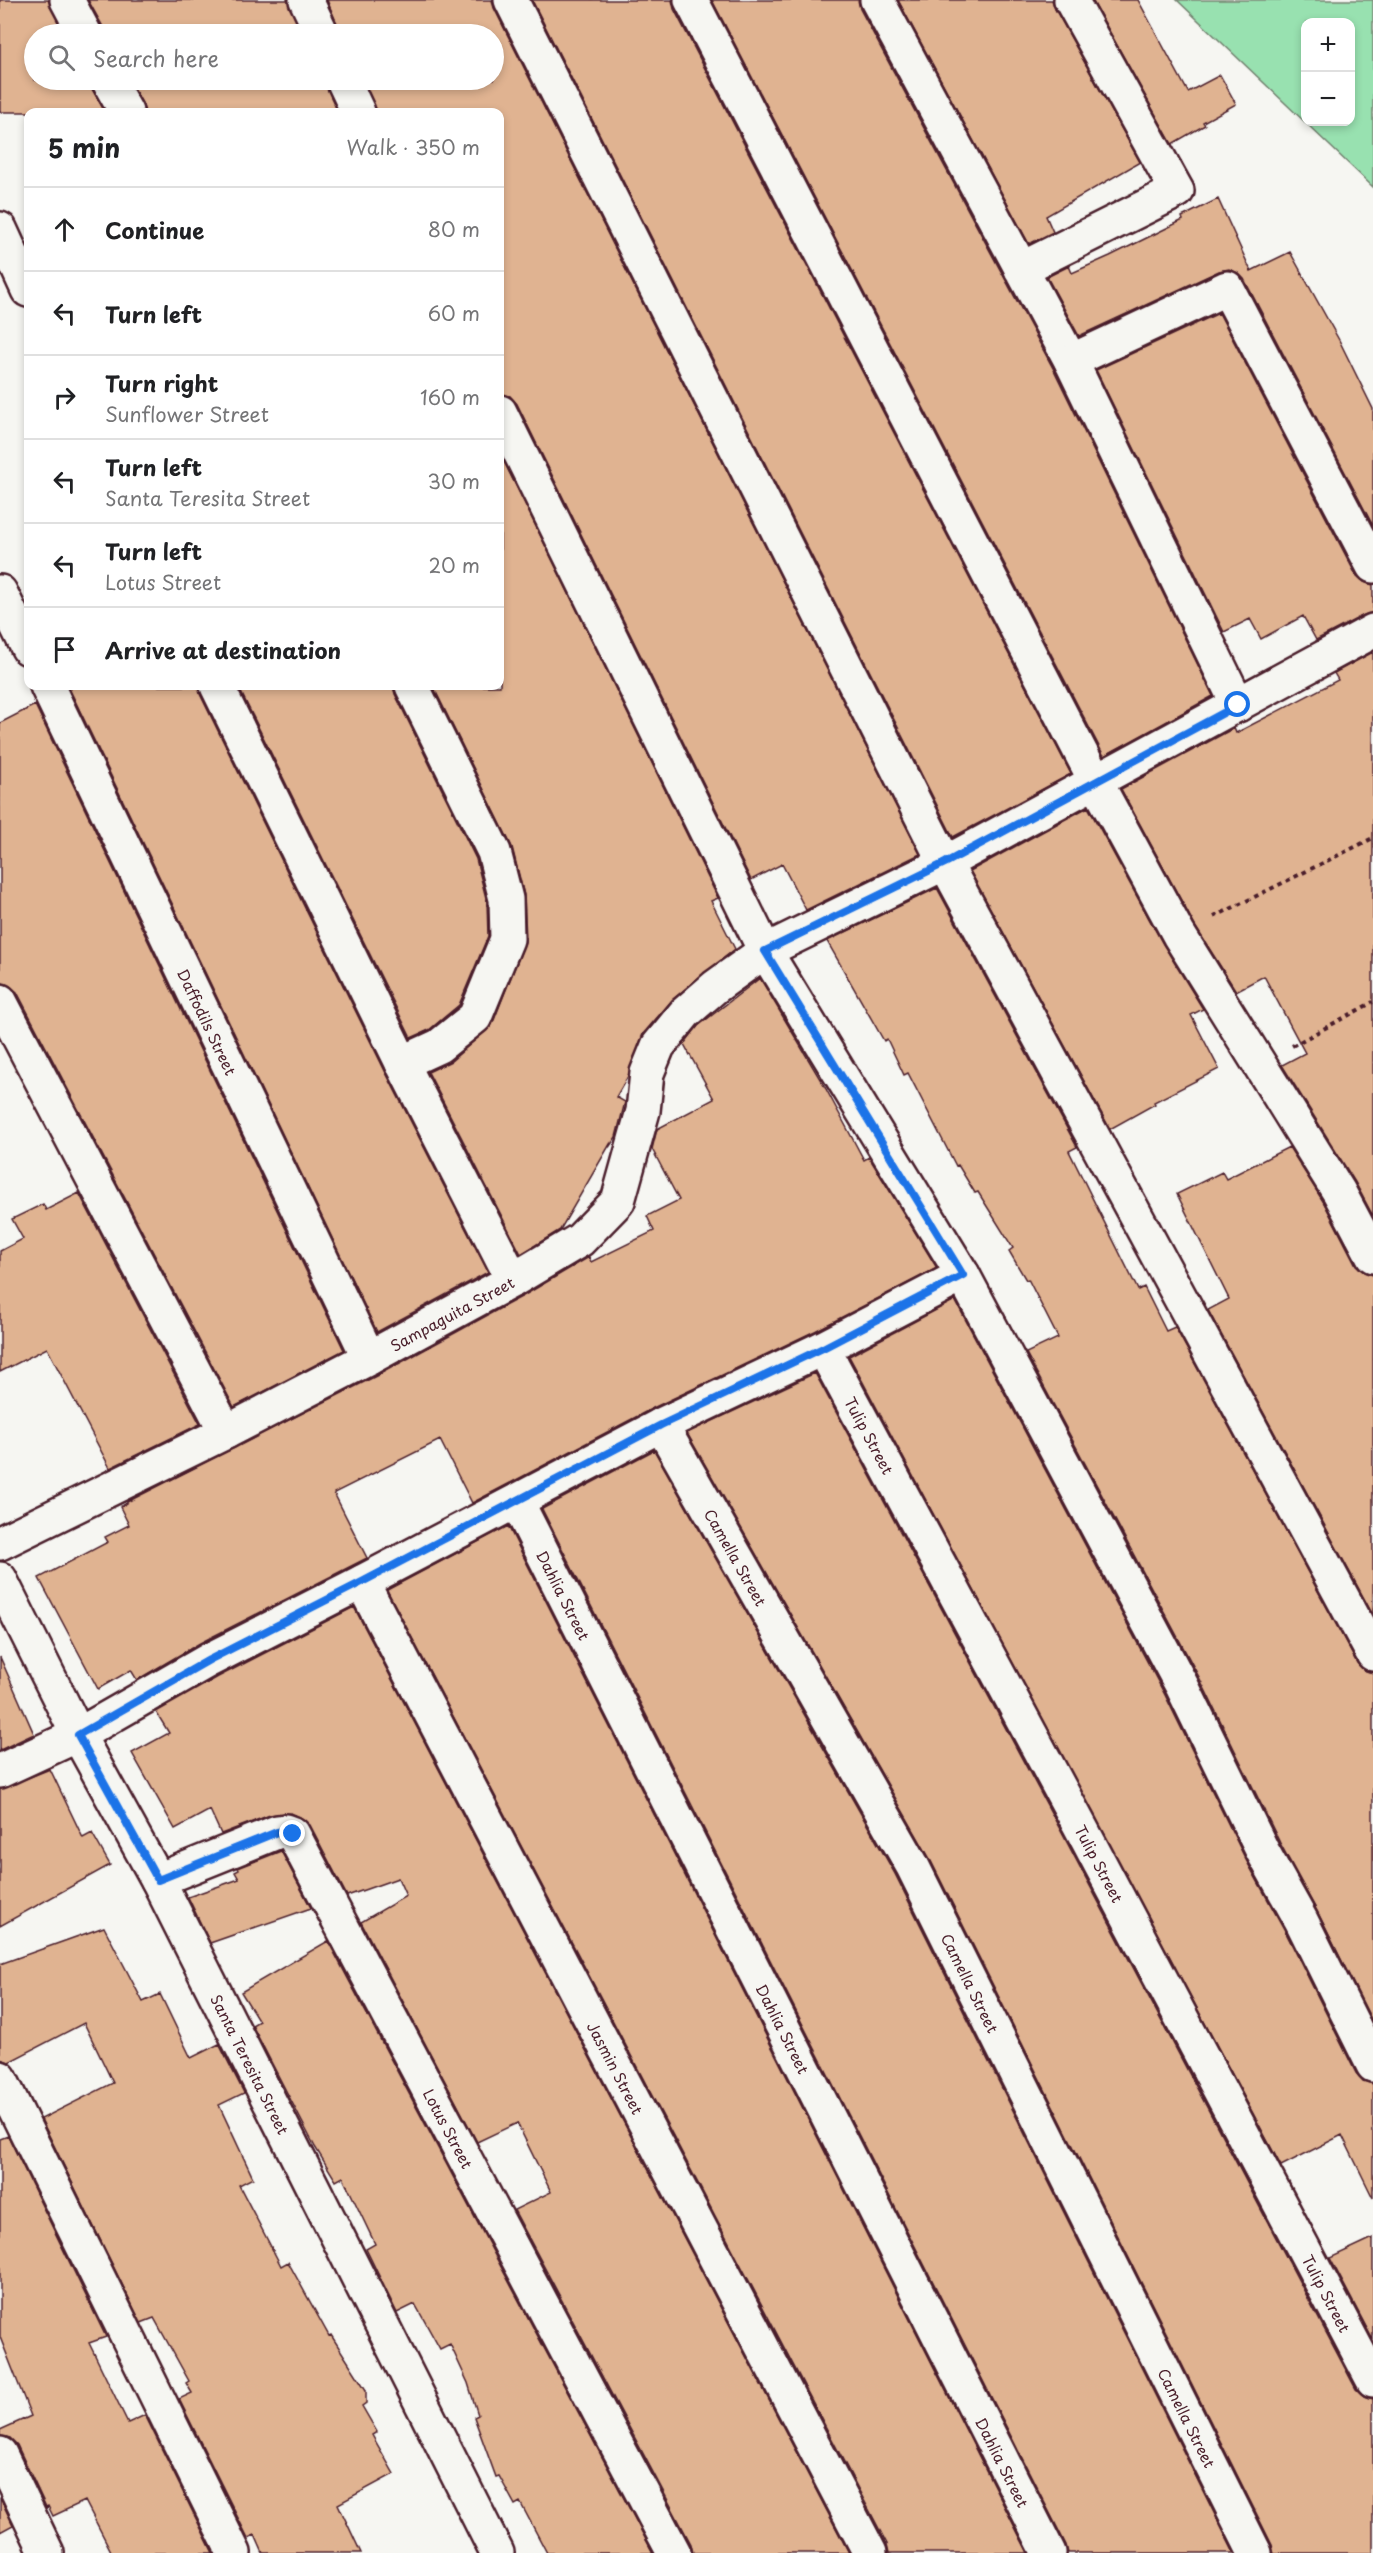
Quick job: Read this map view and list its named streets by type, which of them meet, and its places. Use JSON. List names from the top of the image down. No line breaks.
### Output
{"streets":{"street":["Daffodils Street","Sampaguita Street","Tulip Street","Camella Street","Dahlia Street","Santa Teresita Street","Jasmin Street","Lotus Street"]},"crossings":[["Daffodils Street","Sampaguita Street"],["Santa Teresita Street","Lotus Street"]],"page":{"map_buttons":["+","−"],"search":"Search here","heading":["5 min","Walk · 350 m"],"list":[["Continue","80 m"],["Turn left","60 m"],["Turn right","Sunflower Street","160 m"],["Turn left","Santa Teresita Street","30 m"],["Turn left","Lotus Street","20 m"],"Arrive at destination"]}}
